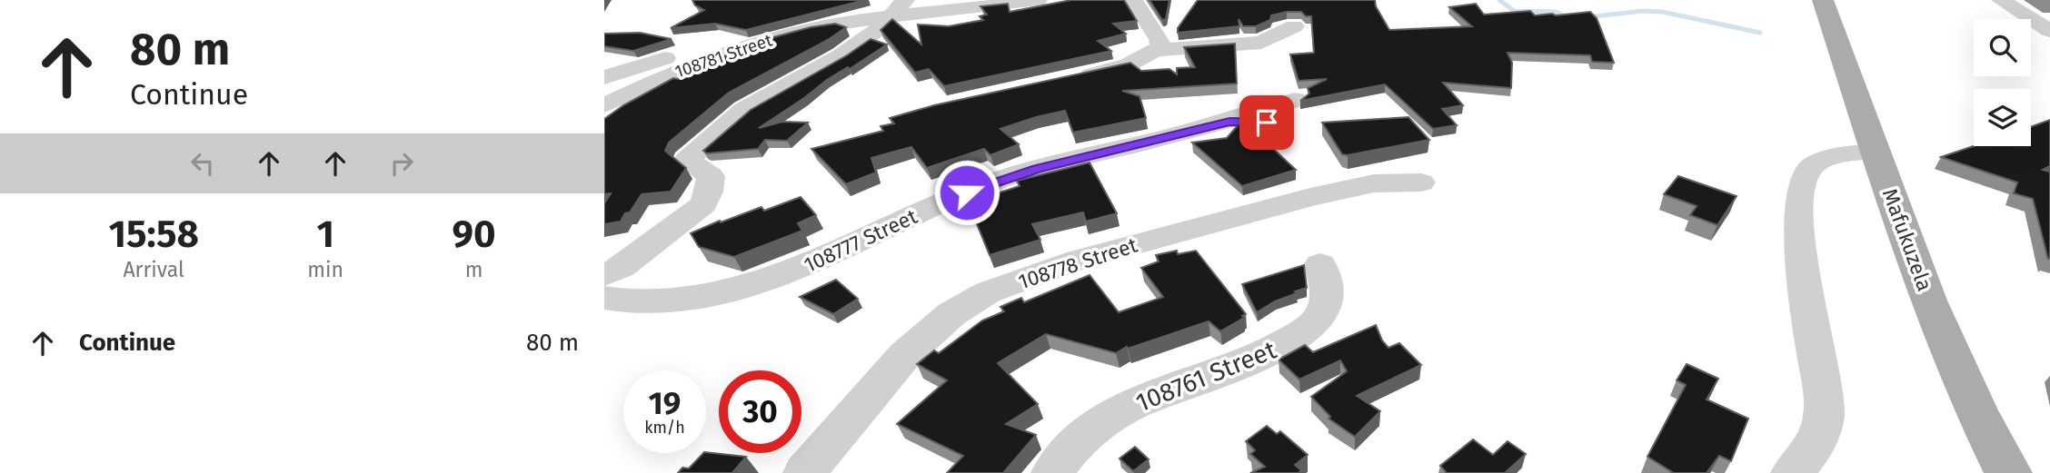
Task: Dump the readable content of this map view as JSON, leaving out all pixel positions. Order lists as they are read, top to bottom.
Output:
{
  "streets": {
    "main road": ["Mafukuzela"],
    "street": [
      "108781 Street",
      "108777 Street",
      "108778 Street",
      "108761 Street"
    ]
  },
  "page": {
    "turn": ["80 m", "Continue"],
    "eta": [
      "15:58",
      "Arrival",
      "1",
      "min",
      "90",
      "m"
    ],
    "list": [
      {
        "name": "Continue",
        "value": "80 m"
      }
    ],
    "speed": "19 km/h",
    "limit": "30"
  }
}
